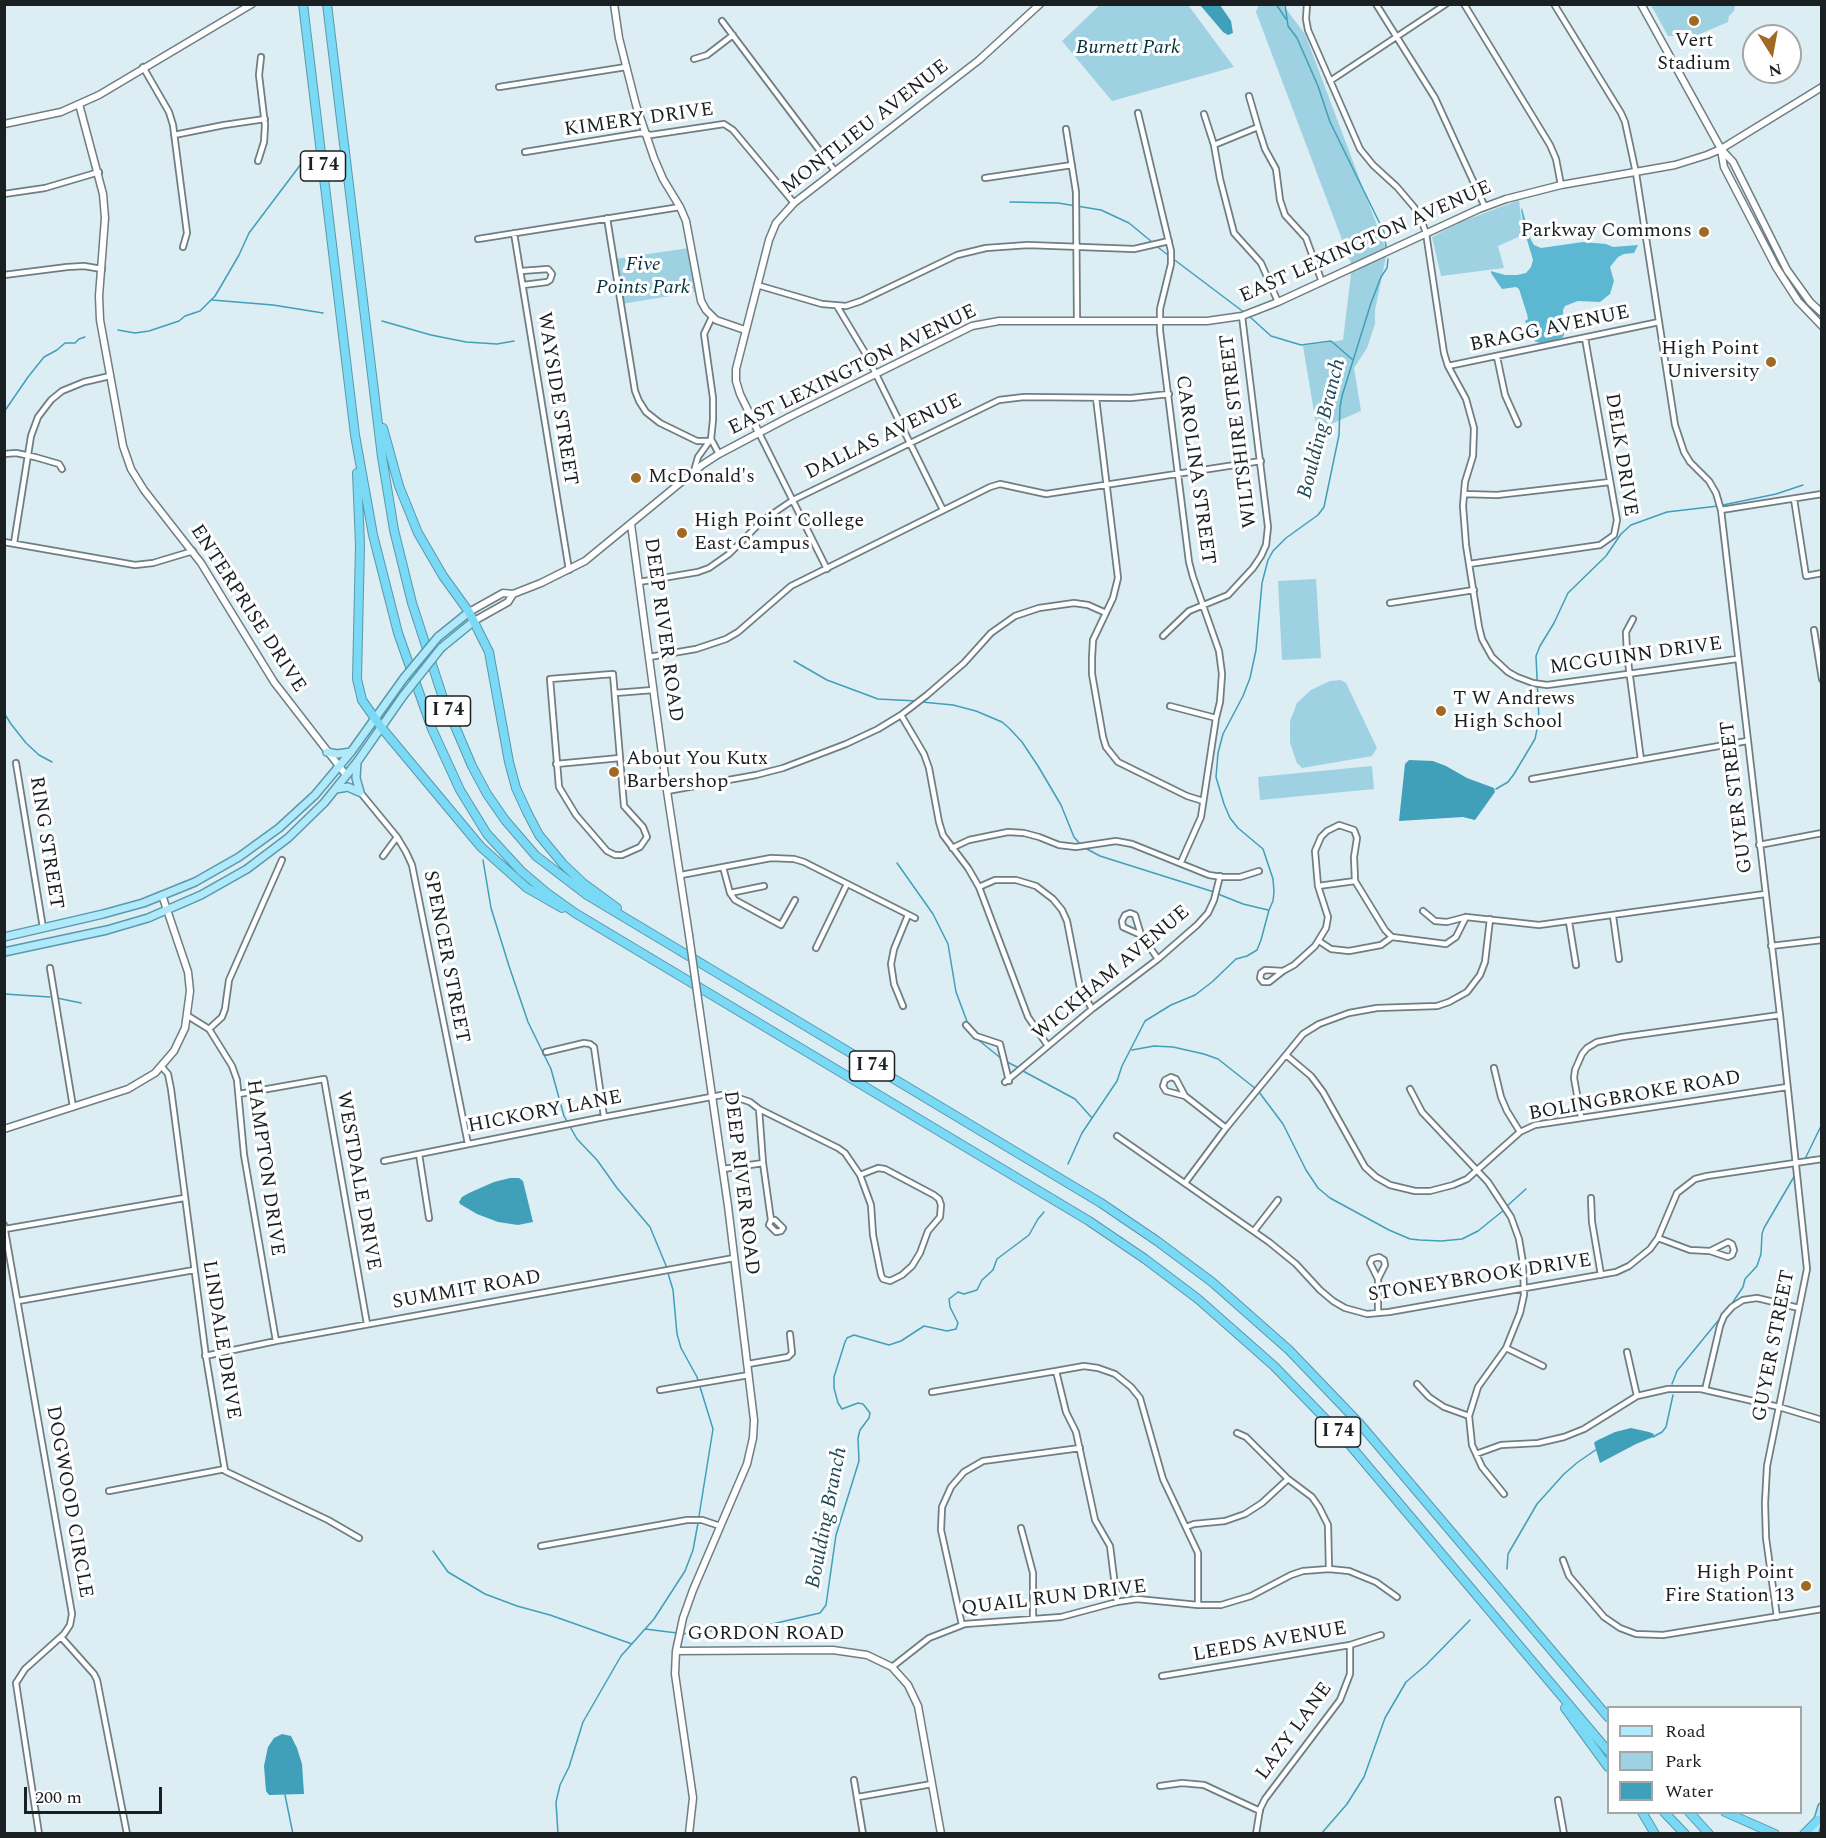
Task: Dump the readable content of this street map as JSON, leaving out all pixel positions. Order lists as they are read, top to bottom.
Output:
{
  "streets": {
    "highway": ["I 74"],
    "street": [
      "KIMERY DRIVE",
      "MONTLIEU AVENUE",
      "EAST LEXINGTON AVENUE",
      "BRAGG AVENUE",
      "WAYSIDE STREET",
      "WILTSHIRE STREET",
      "DALLAS AVENUE",
      "DELK DRIVE",
      "CAROLINA STREET",
      "ENTERPRISE DRIVE",
      "DEEP RIVER ROAD",
      "MCGUINN DRIVE",
      "GUYER STREET",
      "RING STREET",
      "SPENCER STREET",
      "WICKHAM AVENUE",
      "BOLINGBROKE ROAD",
      "HICKORY LANE",
      "HAMPTON DRIVE",
      "WESTDALE DRIVE",
      "STONEYBROOK DRIVE",
      "SUMMIT ROAD",
      "LINDALE DRIVE",
      "DOGWOOD CIRCLE",
      "QUAIL RUN DRIVE",
      "GORDON ROAD",
      "LEEDS AVENUE",
      "LAZY LANE"
    ]
  },
  "crossings": [
    ["KIMERY DRIVE", "MONTLIEU AVENUE"],
    ["MONTLIEU AVENUE", "EAST LEXINGTON AVENUE"],
    ["MONTLIEU AVENUE", "DALLAS AVENUE"],
    ["EAST LEXINGTON AVENUE", "WAYSIDE STREET"],
    ["EAST LEXINGTON AVENUE", "WILTSHIRE STREET"],
    ["EAST LEXINGTON AVENUE", "CAROLINA STREET"],
    ["EAST LEXINGTON AVENUE", "DEEP RIVER ROAD"],
    ["EAST LEXINGTON AVENUE", "MCGUINN DRIVE"],
    ["EAST LEXINGTON AVENUE", "GUYER STREET"],
    ["BRAGG AVENUE", "DELK DRIVE"],
    ["BRAGG AVENUE", "MCGUINN DRIVE"],
    ["BRAGG AVENUE", "GUYER STREET"],
    ["WILTSHIRE STREET", "CAROLINA STREET"],
    ["DALLAS AVENUE", "CAROLINA STREET"],
    ["DALLAS AVENUE", "DEEP RIVER ROAD"],
    ["DELK DRIVE", "MCGUINN DRIVE"],
    ["DEEP RIVER ROAD", "HICKORY LANE"],
    ["DEEP RIVER ROAD", "SUMMIT ROAD"],
    ["DEEP RIVER ROAD", "GORDON ROAD"],
    ["MCGUINN DRIVE", "GUYER STREET"],
    ["GUYER STREET", "BOLINGBROKE ROAD"],
    ["GUYER STREET", "STONEYBROOK DRIVE"],
    ["SPENCER STREET", "HICKORY LANE"],
    ["HAMPTON DRIVE", "WESTDALE DRIVE"],
    ["HAMPTON DRIVE", "SUMMIT ROAD"],
    ["WESTDALE DRIVE", "SUMMIT ROAD"],
    ["SUMMIT ROAD", "LINDALE DRIVE"],
    ["QUAIL RUN DRIVE", "GORDON ROAD"],
    ["LEEDS AVENUE", "LAZY LANE"]
  ],
  "water": ["Boulding Branch"],
  "parks": ["Burnett Park", "Five Points Park"],
  "places": [
    "Vert Stadium",
    "Parkway Commons",
    "High Point University",
    "McDonald's",
    "High Point College East Campus",
    "T W Andrews High School",
    "About You Kutx Barbershop",
    "High Point Fire Station 13"
  ],
  "legend": ["Road", "Park", "Water"],
  "scale_bar": "200 m",
  "north": "bottom"
}
